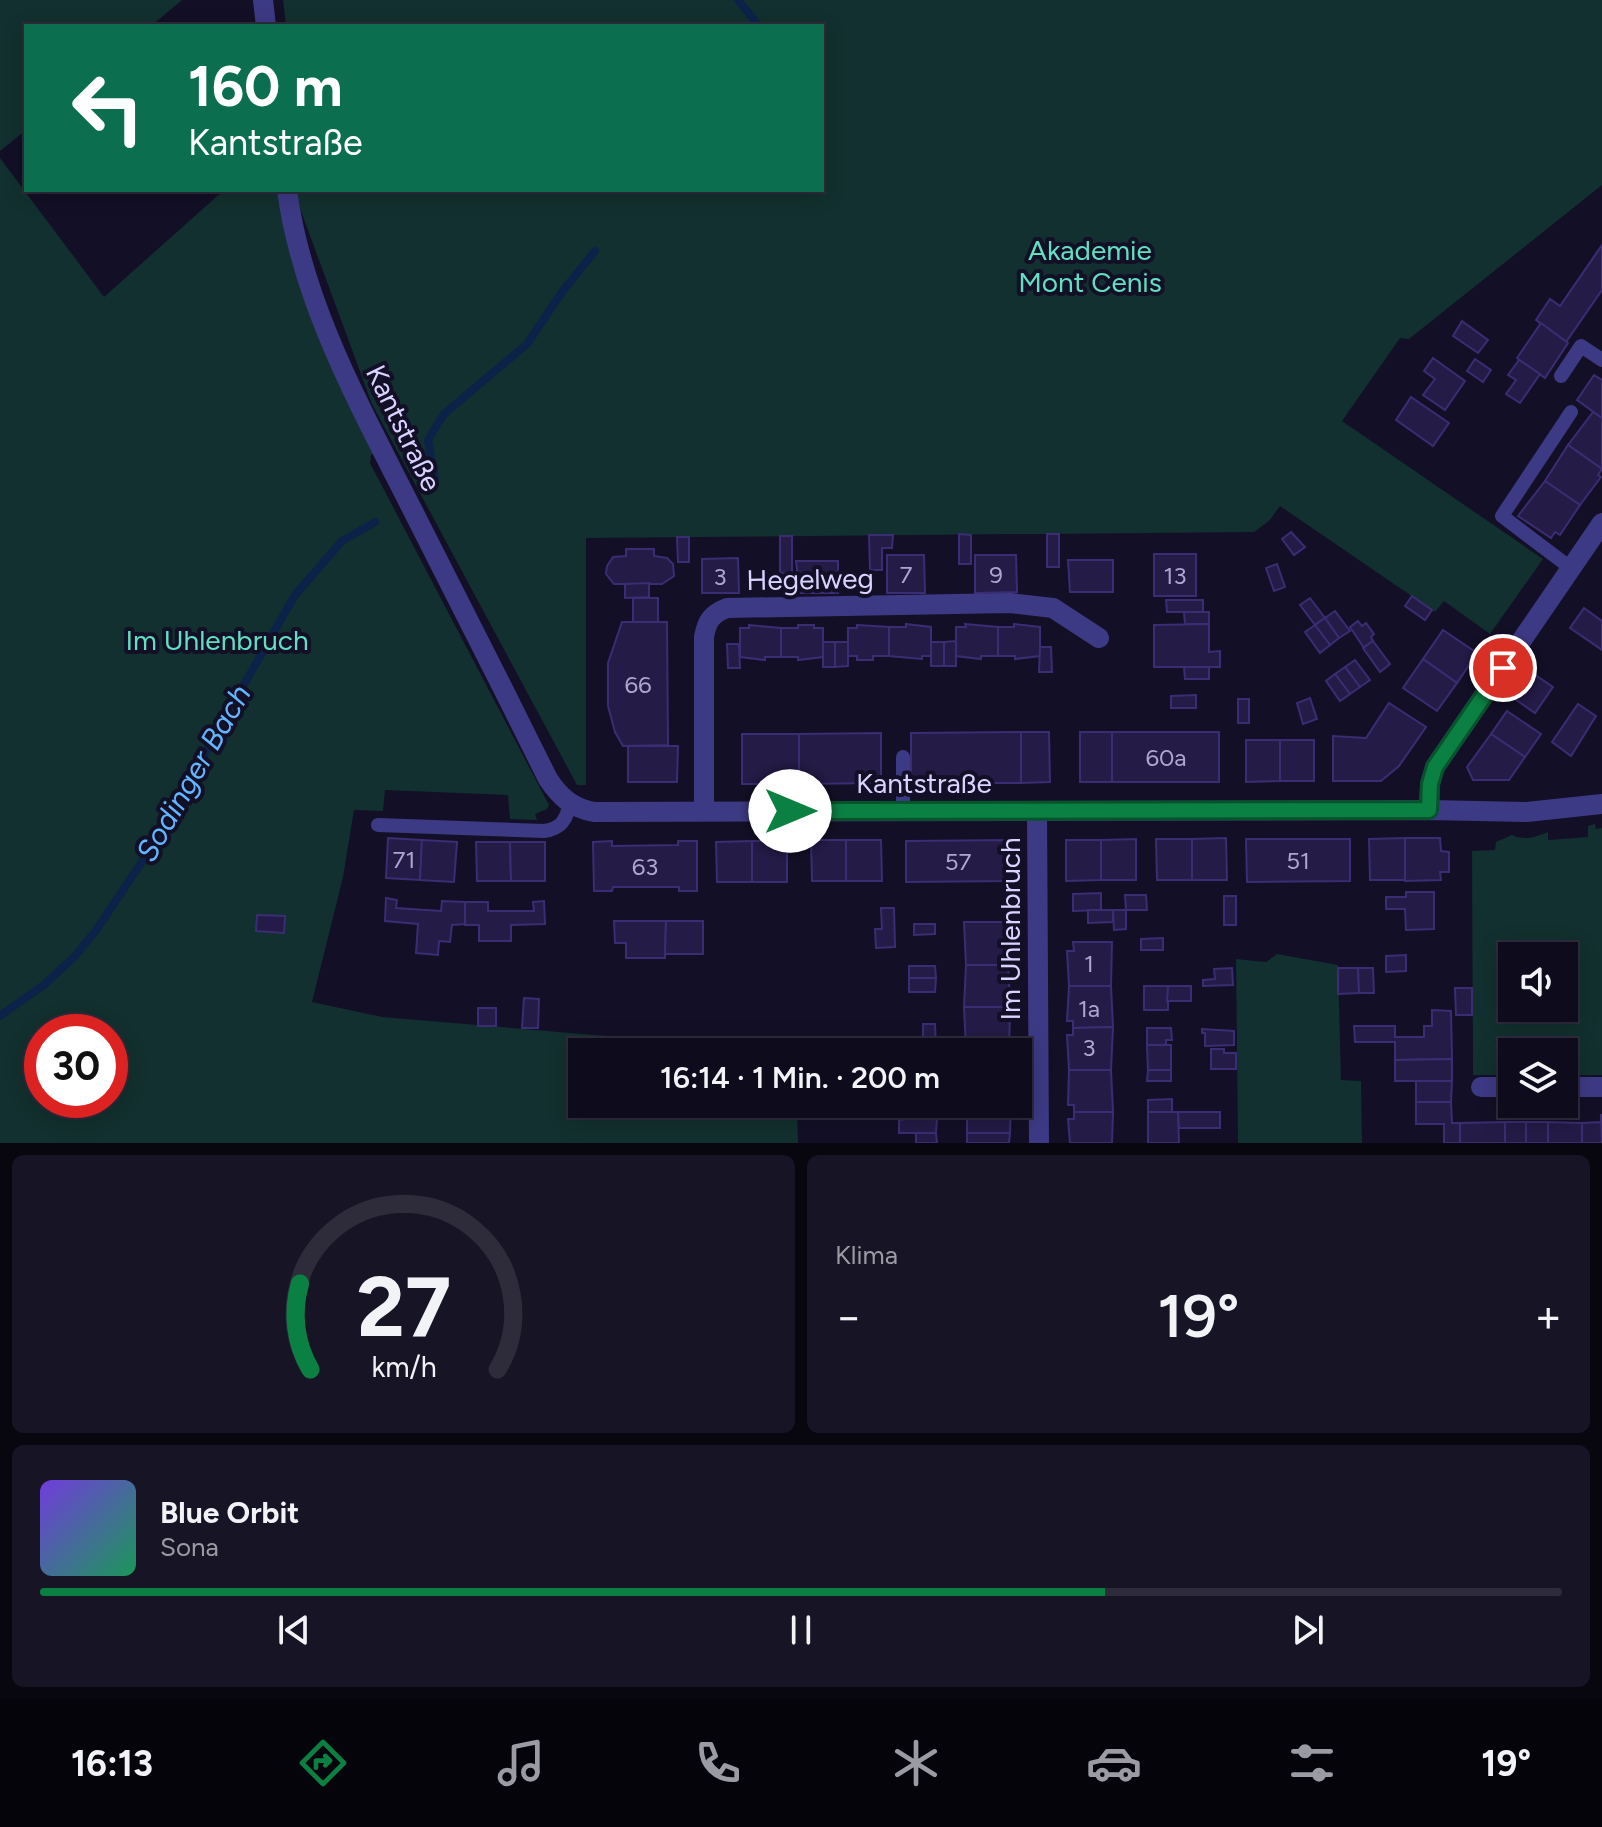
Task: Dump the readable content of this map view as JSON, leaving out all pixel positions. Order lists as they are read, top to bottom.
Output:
{
  "streets": {
    "street": ["Kantstraße", "Hegelweg", "Im Uhlenbruch"]
  },
  "crossings": [
    ["Kantstraße", "Hegelweg"],
    ["Kantstraße", "Im Uhlenbruch"]
  ],
  "water": ["Sodinger Bach"],
  "parks": ["Akademie Mont Cenis", "Im Uhlenbruch"],
  "house_numbers": [
    "7",
    "9",
    "13",
    "3",
    "66",
    "60a",
    "71",
    "51",
    "57",
    "63",
    "1",
    "1a",
    "3"
  ],
  "page": {
    "turn": ["160 m", "Kantstraße"],
    "limit": "30",
    "trip": "16:14 · 1 Min. · 200 m",
    "tile": "Klima",
    "heat": ["−", "19°", "+"],
    "song": ["Blue Orbit", "Sona"],
    "tabs": ["16:13", "19°"],
    "gauge": ["27", "km/h"]
  }
}
